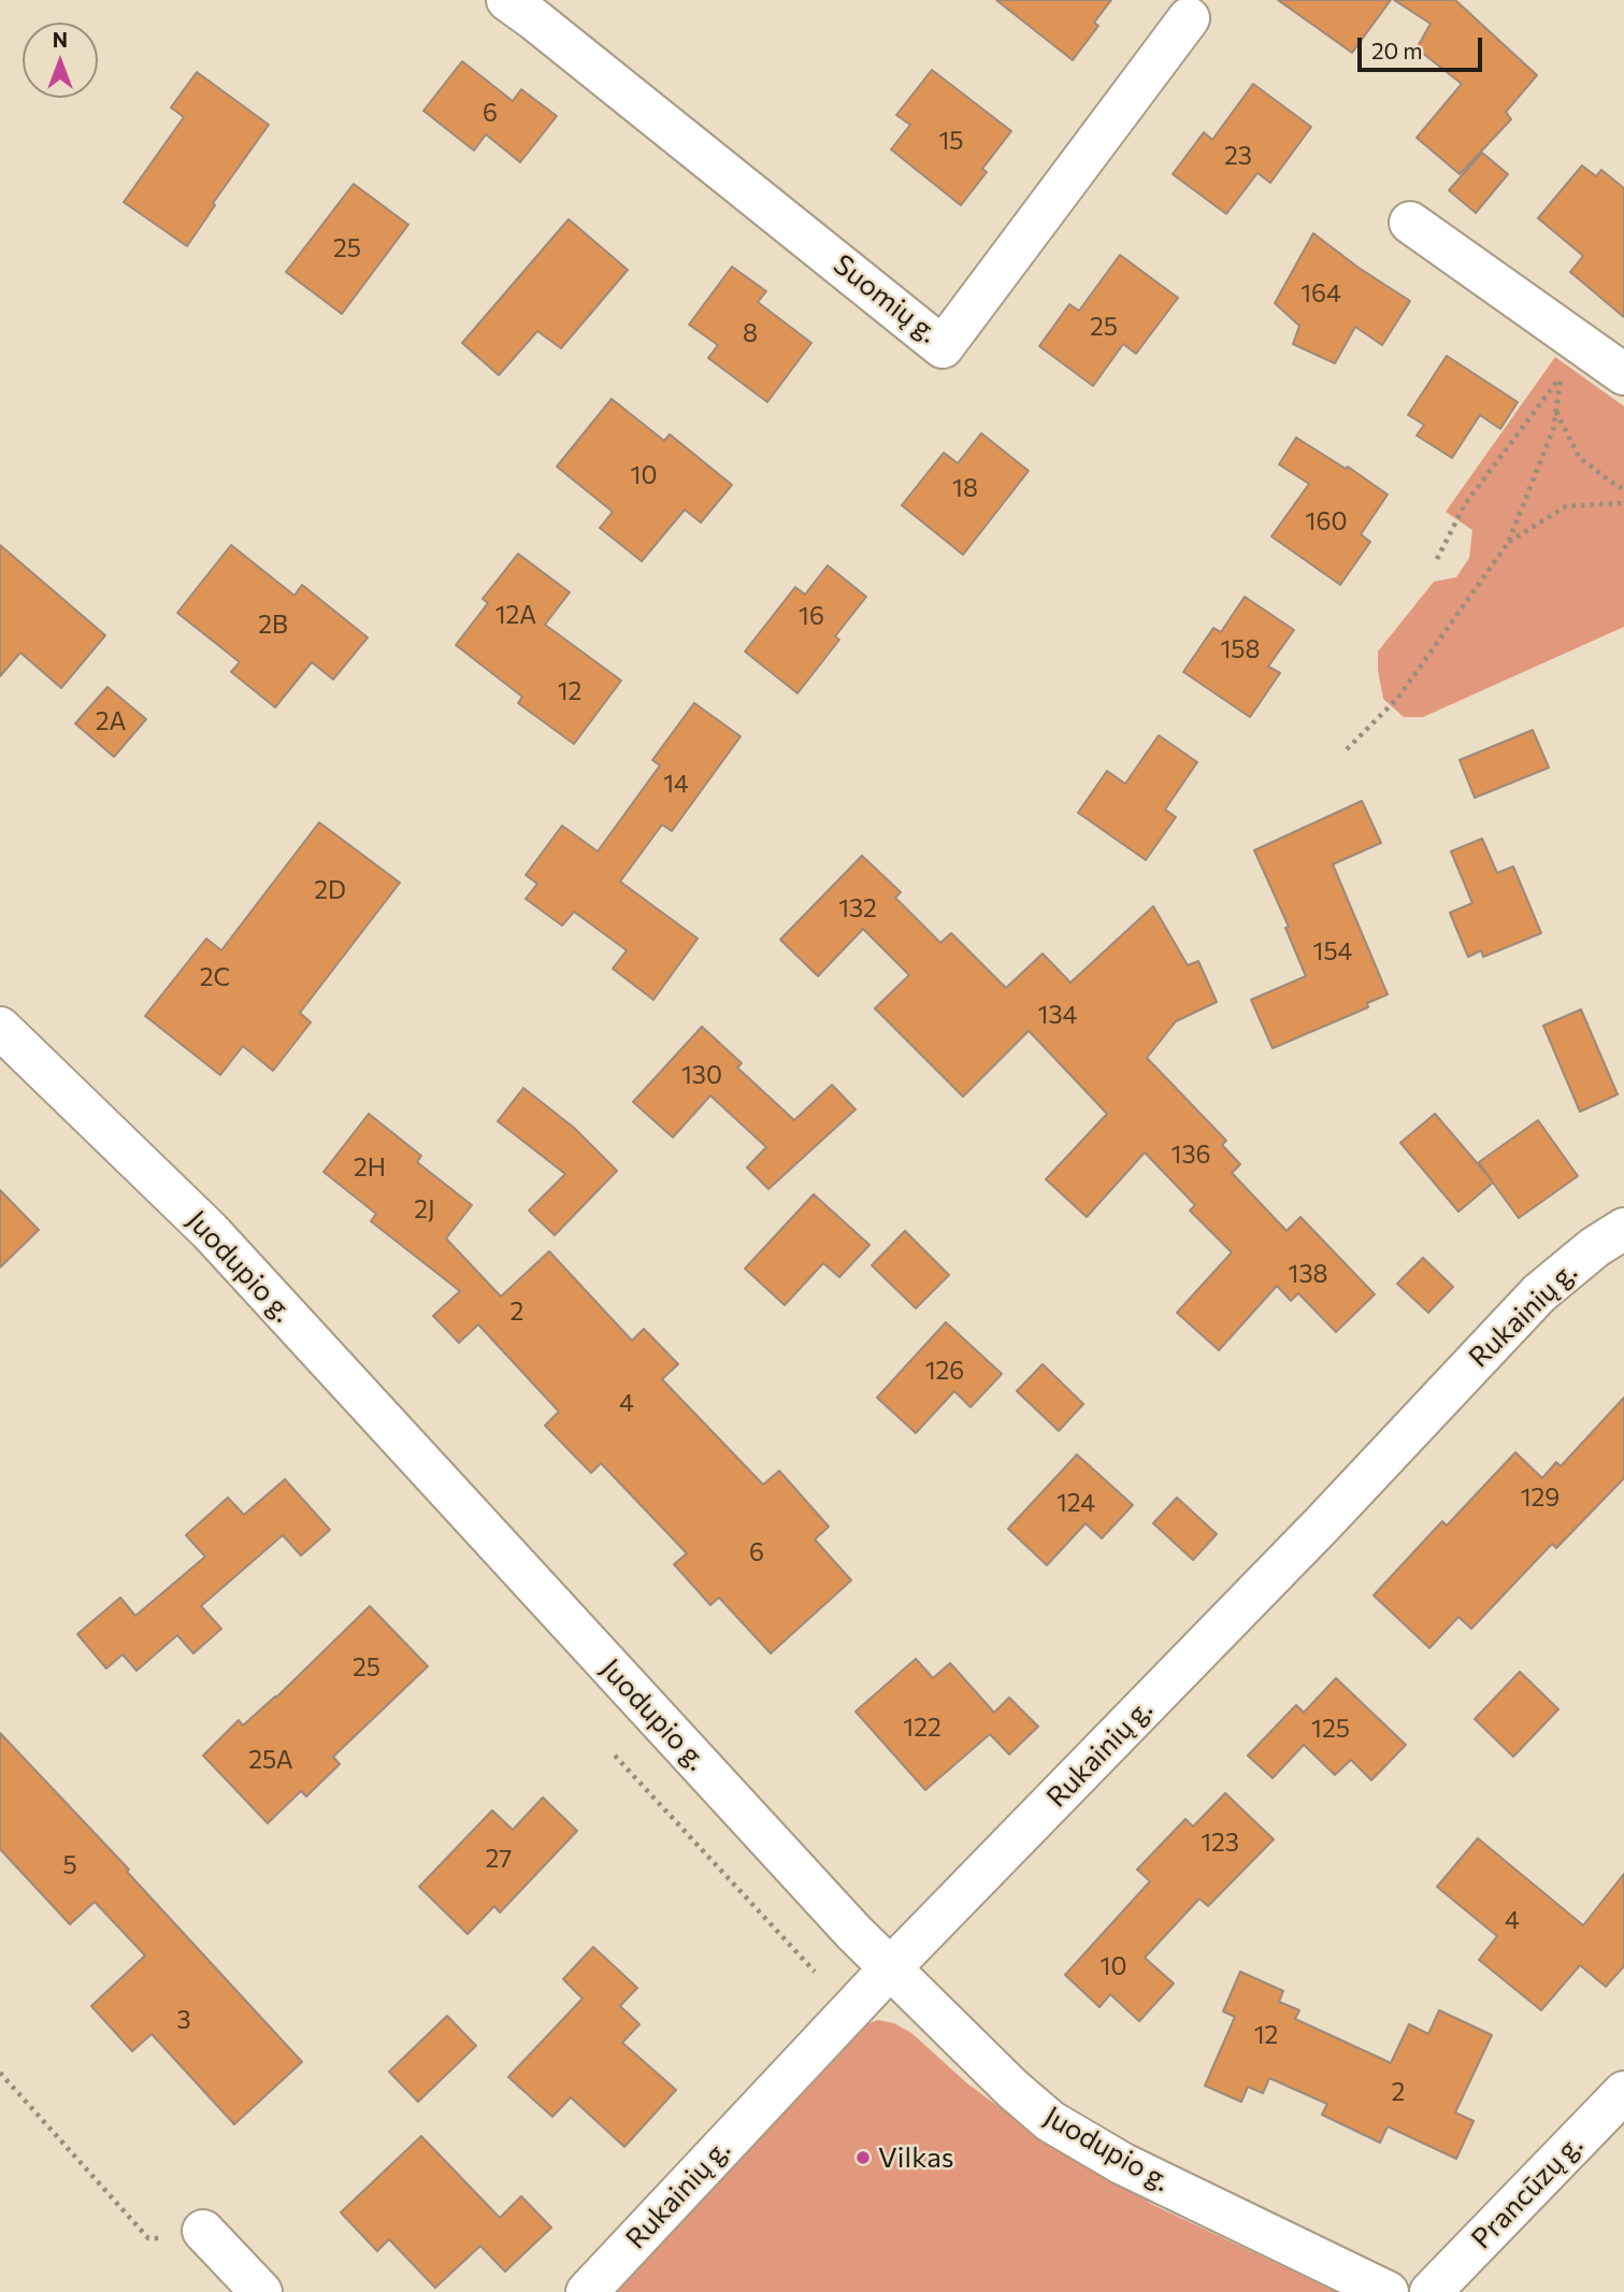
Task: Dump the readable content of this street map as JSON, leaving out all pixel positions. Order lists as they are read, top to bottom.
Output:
{
  "streets": {
    "street": [
      "Suomių g.",
      "Juodupio g.",
      "Rukainių g.",
      "Prancūzų g."
    ]
  },
  "crossings": [
    ["Juodupio g.", "Rukainių g."]
  ],
  "places": ["Vilkas"],
  "house_numbers": [
    "6",
    "15",
    "23",
    "25",
    "164",
    "25",
    "8",
    "10",
    "18",
    "160",
    "12A",
    "16",
    "2B",
    "158",
    "12",
    "2A",
    "14",
    "2D",
    "132",
    "154",
    "2C",
    "134",
    "130",
    "136",
    "2H",
    "2J",
    "138",
    "2",
    "126",
    "4",
    "129",
    "124",
    "6",
    "25",
    "122",
    "125",
    "25A",
    "123",
    "27",
    "5",
    "4",
    "10",
    "3",
    "12",
    "2"
  ],
  "scale_bar": "20 m",
  "north": "top"
}
